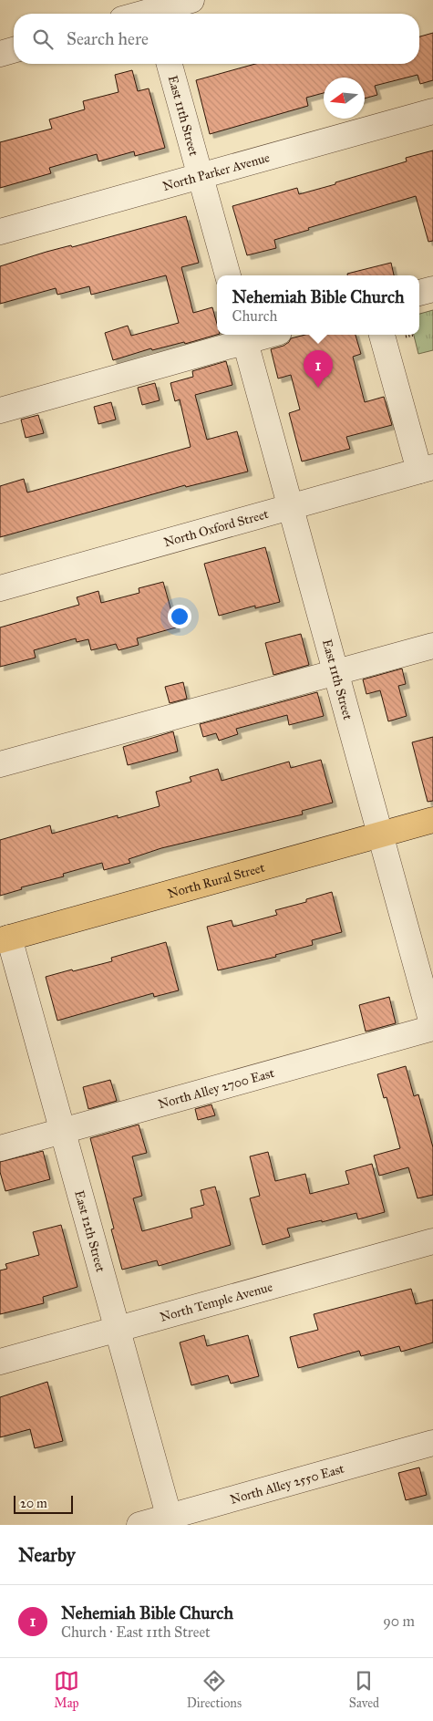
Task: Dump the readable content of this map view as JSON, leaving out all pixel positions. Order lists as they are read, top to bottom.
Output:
{
  "streets": {
    "main road": ["North Rural Street"],
    "street": [
      "East 11th Street",
      "North Parker Avenue",
      "North Oxford Street",
      "North Alley 2700 East",
      "East 12th Street",
      "North Temple Avenue",
      "North Alley 2550 East"
    ]
  },
  "crossings": [
    ["East 11th Street", "North Parker Avenue"],
    ["East 11th Street", "North Oxford Street"],
    ["East 11th Street", "North Rural Street"],
    ["East 11th Street", "North Alley 2700 East"],
    ["North Rural Street", "East 12th Street"],
    ["North Alley 2700 East", "East 12th Street"],
    ["East 12th Street", "North Temple Avenue"],
    ["East 12th Street", "North Alley 2550 East"]
  ],
  "scale_bar": "20 m",
  "north": "left",
  "page": {
    "search": "Search here",
    "popup": ["Nehemiah Bible Church", "Church"],
    "pins": "1",
    "scale": "20 m",
    "heading": "Nearby",
    "list": [
      {
        "mark": "1",
        "name": "Nehemiah Bible Church",
        "note": "Church · East 11th Street",
        "value": "90 m"
      }
    ],
    "nav": ["Map", "Directions", "Saved"]
  }
}
